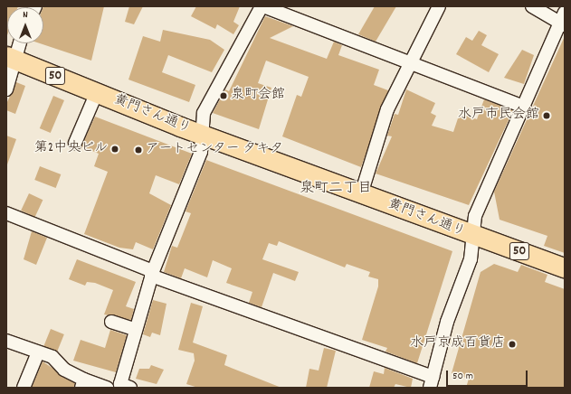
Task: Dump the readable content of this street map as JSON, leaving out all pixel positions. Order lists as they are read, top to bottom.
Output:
{
  "streets": {
    "highway": ["50", "黄門さん通り"]
  },
  "districts": ["泉町二丁目"],
  "places": [
    "泉町会館",
    "水戸市民会館",
    "第2中央ビル",
    "アートセンター タキタ",
    "水戸京成百貨店"
  ],
  "scale_bar": "50 m",
  "north": "top"
}
